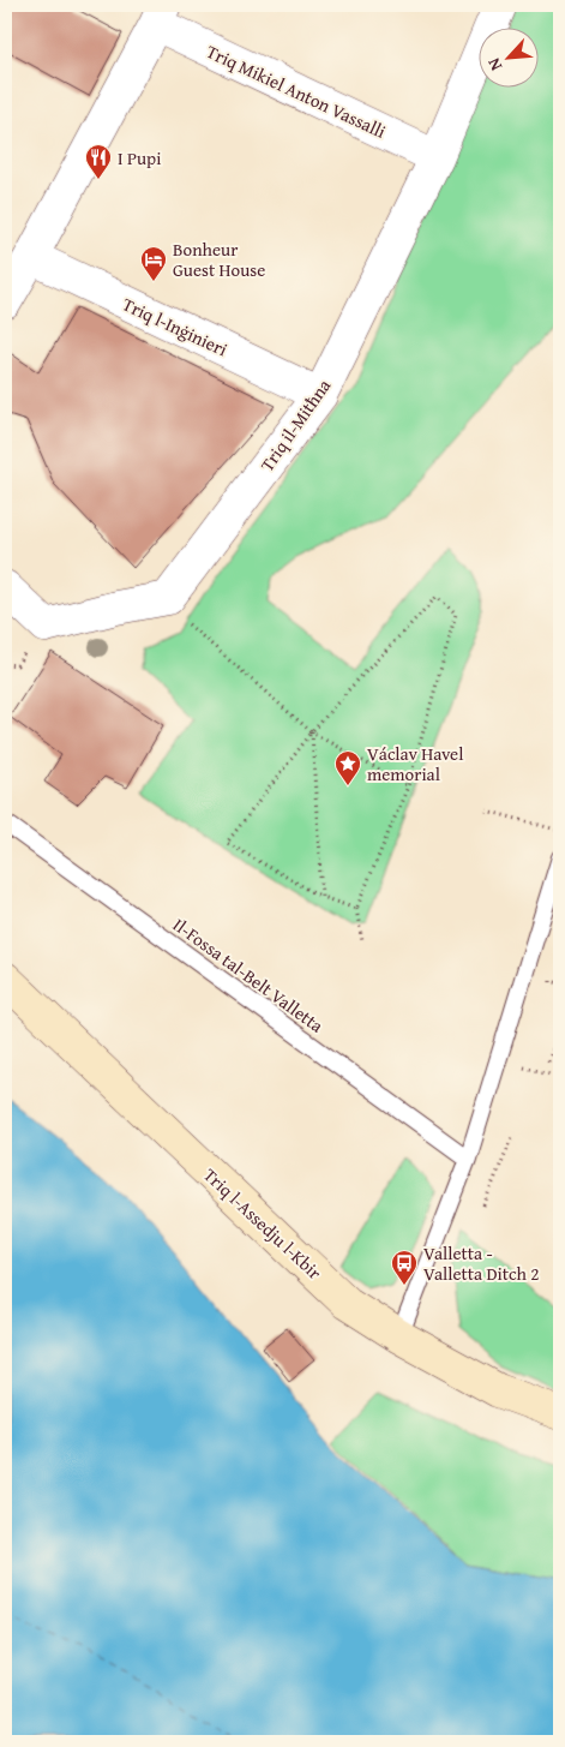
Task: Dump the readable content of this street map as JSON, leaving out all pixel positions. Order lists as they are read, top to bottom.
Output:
{
  "streets": {
    "street": [
      "Triq Mikiel Anton Vassalli",
      "Triq l-Inġinieri",
      "Triq il-Mitħna",
      "Triq l-Assedju l-Kbir"
    ],
    "lane": ["Il-Fossa tal-Belt Valletta"]
  },
  "crossings": [
    ["Triq Mikiel Anton Vassalli", "Triq il-Mitħna"],
    ["Triq l-Inġinieri", "Triq il-Mitħna"]
  ],
  "places": {
    "restaurant": ["I Pupi"],
    "hotel": ["Bonheur Guest House"],
    "place": ["Václav Havel memorial"],
    "bus stop": ["Valletta - Valletta Ditch 2"]
  },
  "north": "bottom left"
}
